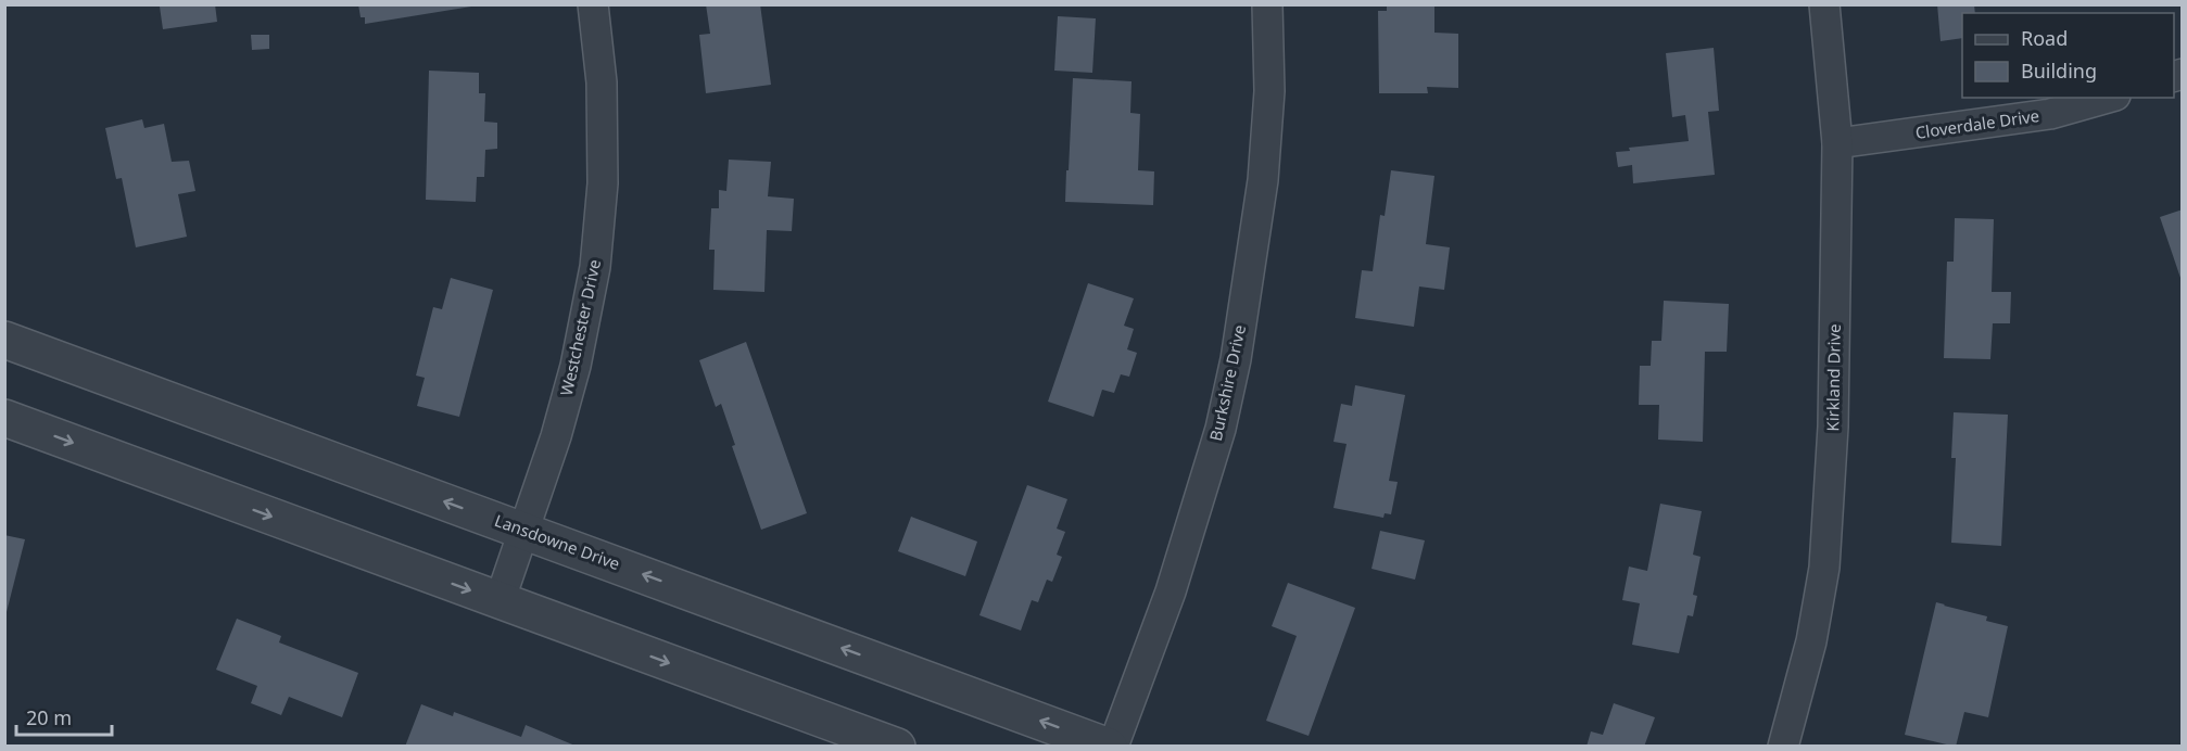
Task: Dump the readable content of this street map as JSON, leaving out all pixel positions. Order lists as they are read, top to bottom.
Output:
{
  "streets": {
    "street": [
      "Cloverdale Drive",
      "Westchester Drive",
      "Kirkland Drive",
      "Burkshire Drive",
      "Lansdowne Drive"
    ]
  },
  "crossings": [
    ["Cloverdale Drive", "Kirkland Drive"],
    ["Westchester Drive", "Lansdowne Drive"],
    ["Burkshire Drive", "Lansdowne Drive"]
  ],
  "legend": ["Road", "Building"],
  "scale_bar": "20 m"
}
